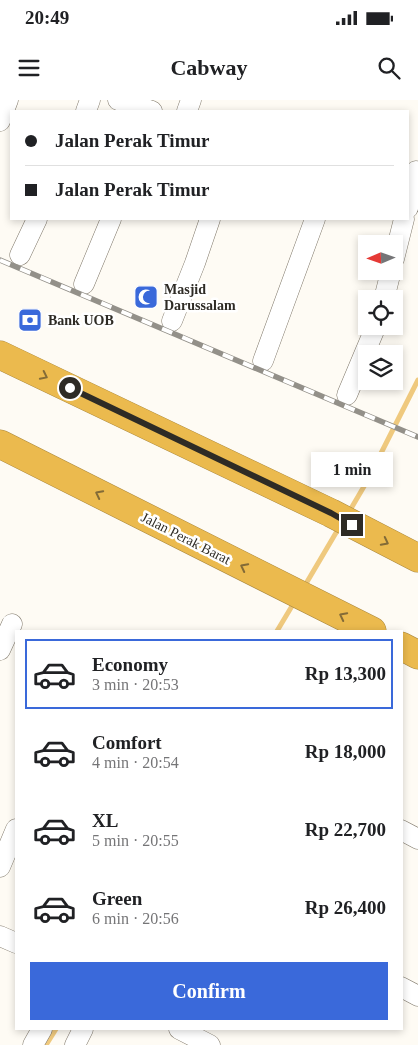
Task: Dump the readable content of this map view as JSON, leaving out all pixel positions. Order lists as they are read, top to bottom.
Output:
{
  "streets": {
    "highway": ["Jalan Perak Barat"]
  },
  "places": {
    "mosque": ["Masjid Darussalam"],
    "bank": ["Bank UOB"]
  },
  "north": "left",
  "page": {
    "status": "20:49",
    "header": "Cabway",
    "banner": ["Jalan Perak Timur", "Jalan Perak Timur"],
    "bubble": "1 min",
    "list": [
      {
        "name": "Economy",
        "note": "3 min · 20:53",
        "value": "Rp 13,300"
      },
      {
        "name": "Comfort",
        "note": "4 min · 20:54",
        "value": "Rp 18,000"
      },
      {
        "name": "XL",
        "note": "5 min · 20:55",
        "value": "Rp 22,700"
      },
      {
        "name": "Green",
        "note": "6 min · 20:56",
        "value": "Rp 26,400"
      }
    ],
    "buttons": "Confirm"
  }
}
